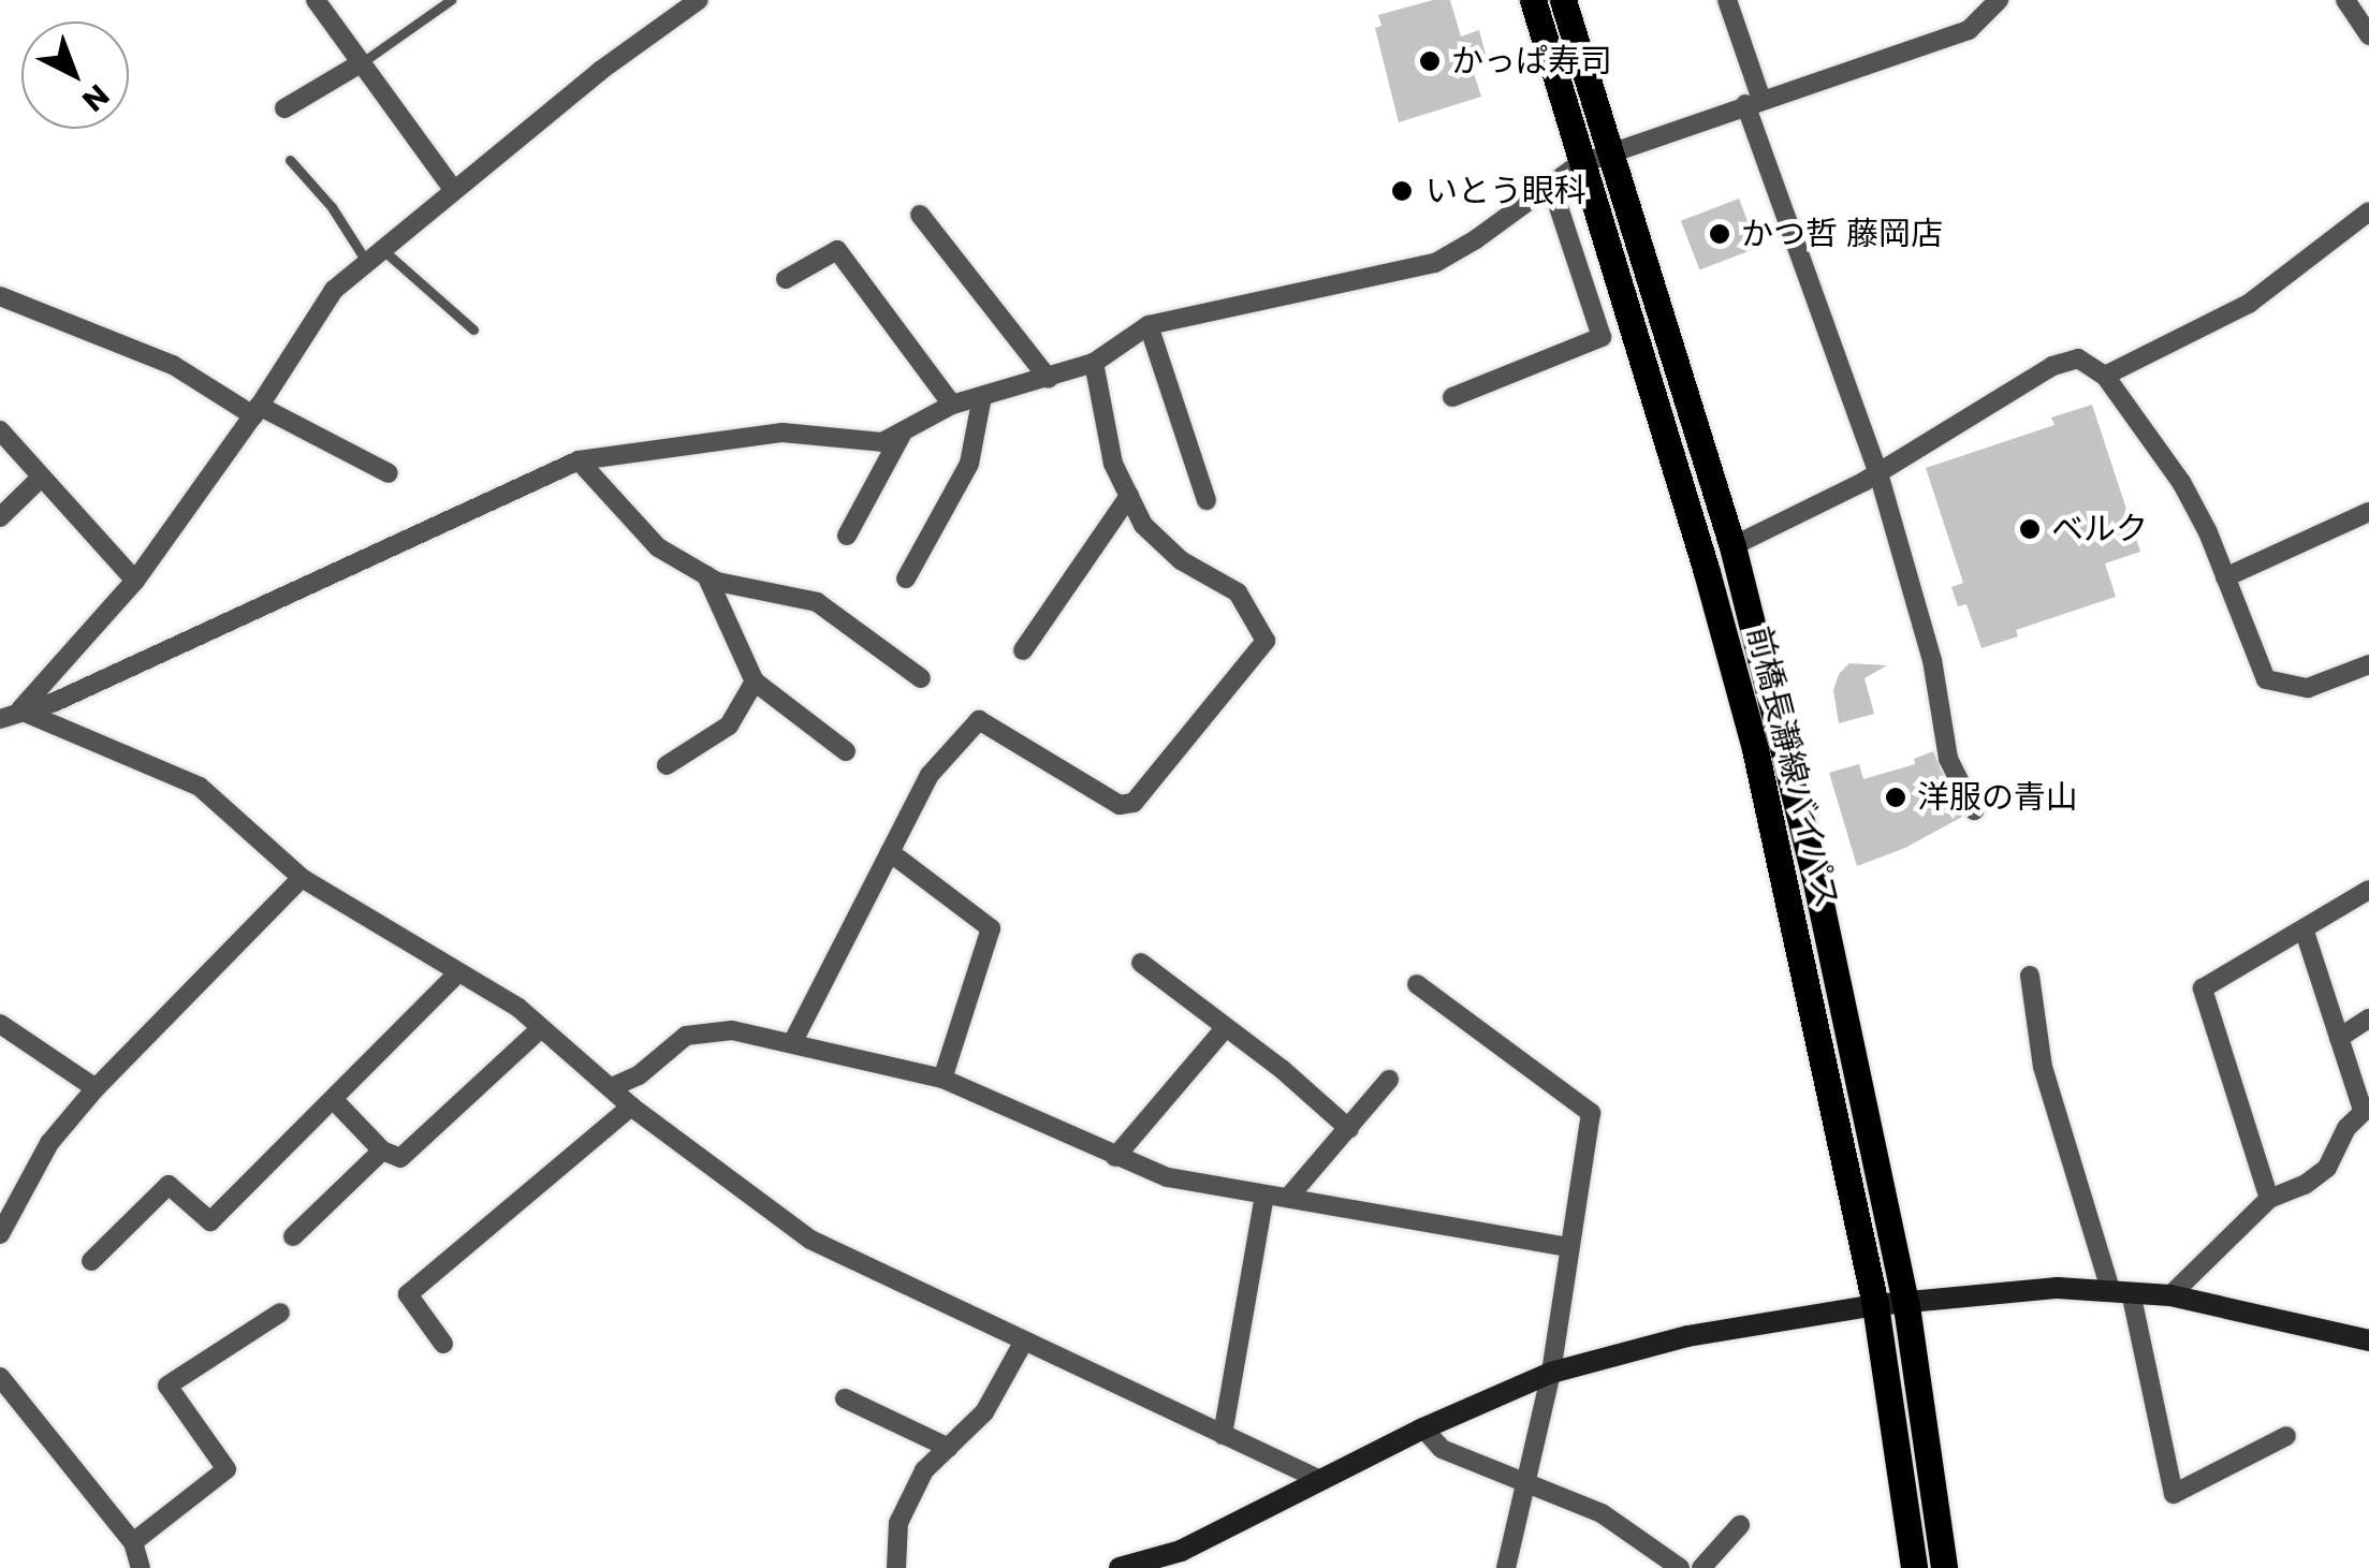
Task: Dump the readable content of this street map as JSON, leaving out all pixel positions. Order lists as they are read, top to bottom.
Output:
{
  "streets": {
    "main road": ["前橋長瀞線バイパス"]
  },
  "places": [
    "かっぱ寿司",
    "いとう眼科",
    "かつ哲 藤岡店",
    "ベルク",
    "洋服の青山"
  ],
  "north": "bottom right"
}
